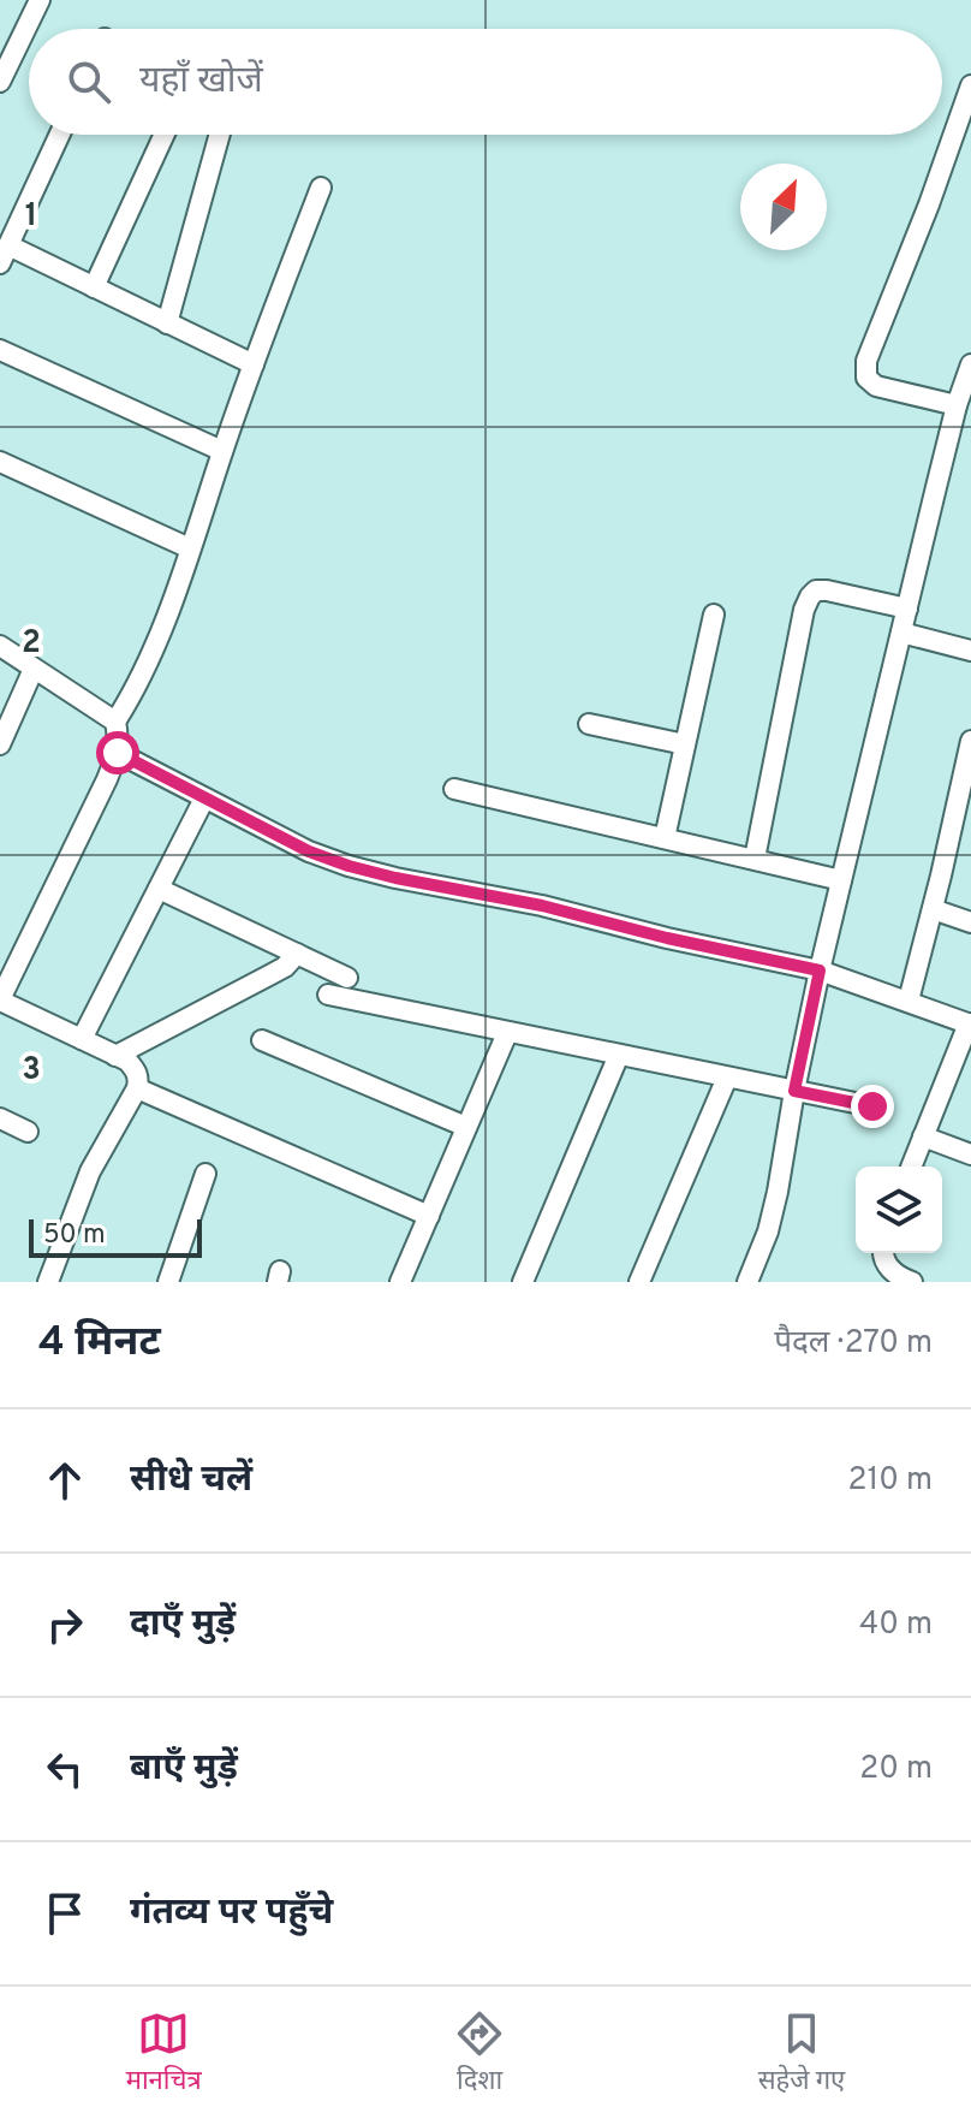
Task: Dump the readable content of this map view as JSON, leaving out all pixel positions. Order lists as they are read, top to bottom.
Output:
{
  "scale_bar": "50 m",
  "north": "top right",
  "page": {
    "search": "यहाँ खोजें",
    "scale": "50 m",
    "heading": ["4 मिनट", "पैदल · 270 m"],
    "list": [
      ["सीधे चलें", "210 m"],
      ["दाएँ मुड़ें", "40 m"],
      ["बाएँ मुड़ें", "20 m"],
      "गंतव्य पर पहुँचे"
    ],
    "nav": ["मानचित्र", "दिशा", "सहेजे गए"]
  },
  "grid": {
    "rows": ["1", "2", "3"]
  }
}
